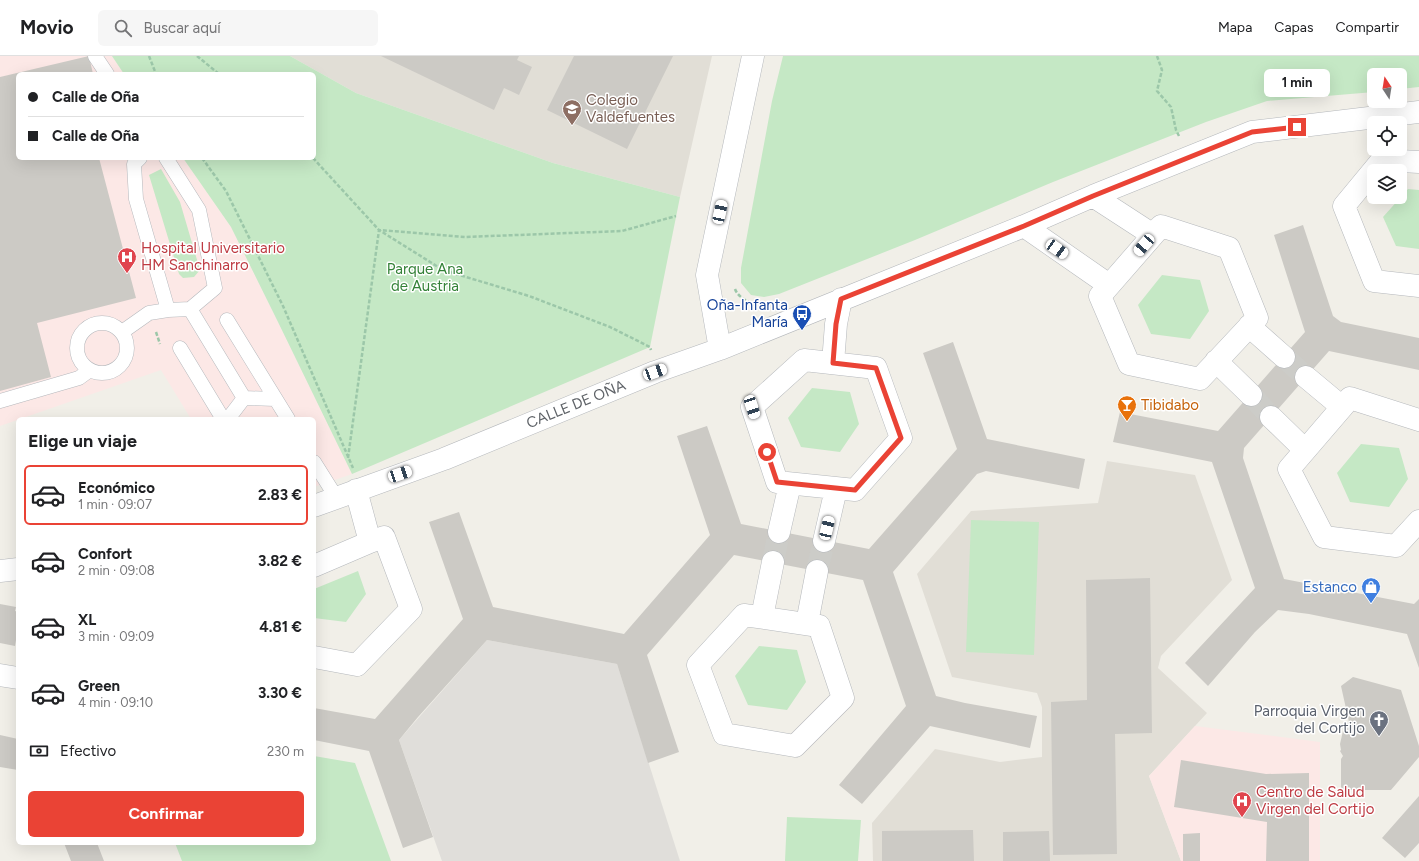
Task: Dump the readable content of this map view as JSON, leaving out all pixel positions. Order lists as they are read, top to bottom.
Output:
{
  "streets": {
    "street": ["CALLE DE OÑA"]
  },
  "parks": ["Parque Ana de Austria"],
  "places": {
    "school or university": ["Colegio Valdefuentes"],
    "hospital": ["Hospital Universitario HM Sanchinarro", "Centro de Salud Virgen del Cortijo"],
    "bus stop": ["Oña-Infanta María"],
    "bar": ["Tibidabo"],
    "shop": ["Estanco"],
    "church": ["Parroquia Virgen del Cortijo"]
  },
  "north": "top",
  "page": {
    "header": "Movio",
    "search": "Buscar aquí",
    "nav": ["Mapa", "Capas", "Compartir"],
    "bubble": "1 min",
    "banner": ["Calle de Oña", "Calle de Oña"],
    "heading": "Elige un viaje",
    "list": [
      {
        "name": "Económico",
        "note": "1 min · 09:07",
        "value": "2.83 €"
      },
      {
        "name": "Confort",
        "note": "2 min · 09:08",
        "value": "3.82 €"
      },
      {
        "name": "XL",
        "note": "3 min · 09:09",
        "value": "4.81 €"
      },
      {
        "name": "Green",
        "note": "4 min · 09:10",
        "value": "3.30 €"
      }
    ],
    "pay": ["Efectivo", "230 m"],
    "buttons": "Confirmar"
  }
}
